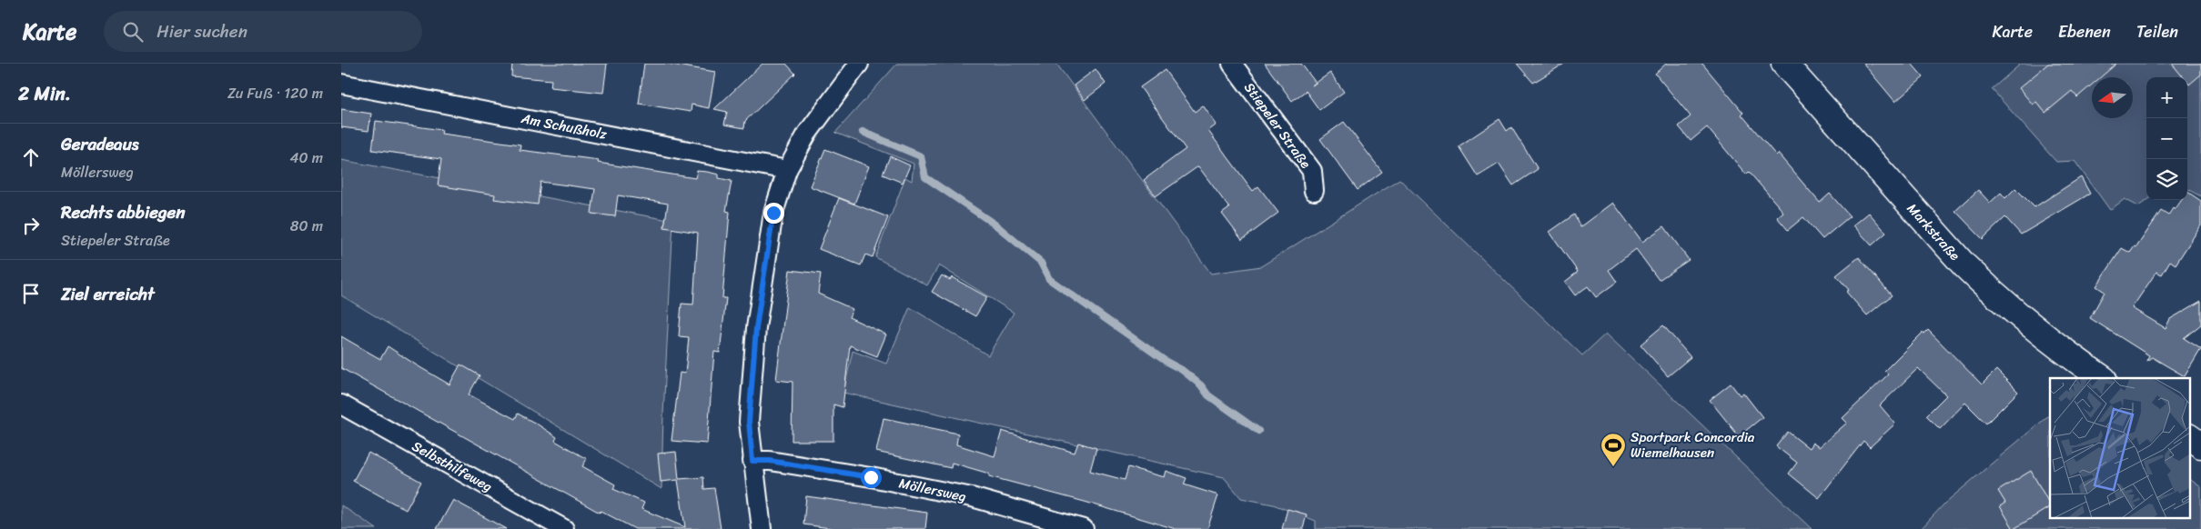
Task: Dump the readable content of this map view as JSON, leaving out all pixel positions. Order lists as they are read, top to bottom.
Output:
{
  "streets": {
    "main road": ["Markstraße"],
    "street": [
      "Stiepeler Straße",
      "Am Schußholz",
      "Selbsthilfeweg",
      "Möllersweg"
    ]
  },
  "places": {
    "sports": ["Sportpark Concordia Wiemelhausen"]
  },
  "north": "left",
  "page": {
    "header": "Karte",
    "search": "Hier suchen",
    "nav": ["Karte", "Ebenen", "Teilen"],
    "heading": ["2 Min.", "Zu Fuß · 120 m"],
    "map_buttons": ["+", "−"],
    "list": [
      ["Geradeaus", "Möllersweg", "40 m"],
      ["Rechts abbiegen", "Stiepeler Straße", "80 m"],
      "Ziel erreicht"
    ]
  }
}
